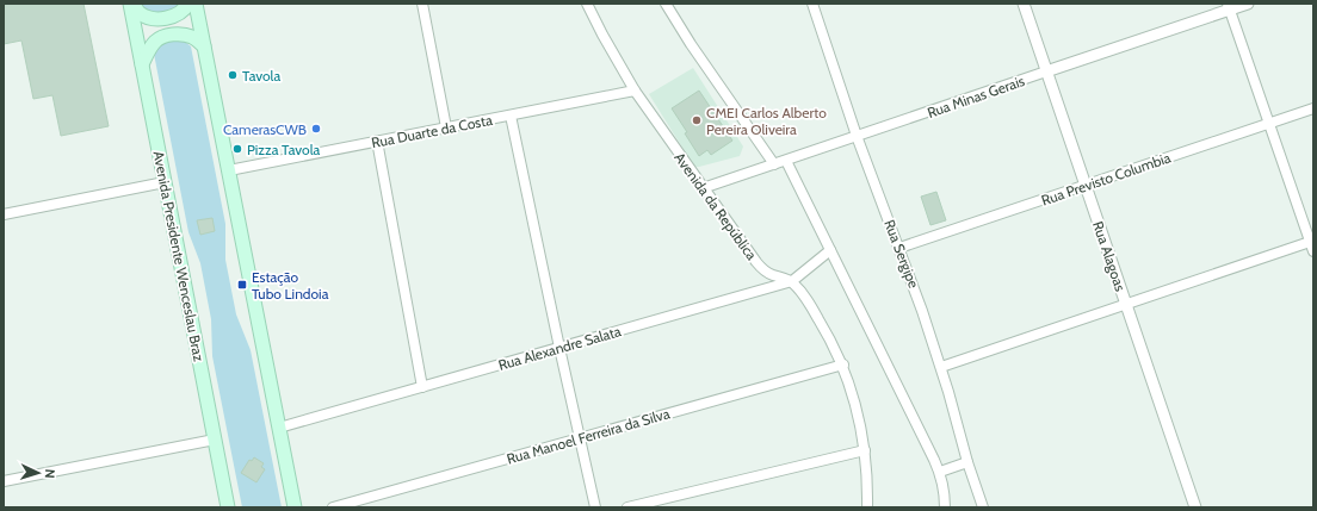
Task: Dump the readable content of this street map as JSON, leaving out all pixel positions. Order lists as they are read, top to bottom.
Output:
{
  "streets": {
    "main road": ["Avenida Presidente Wenceslau Braz"],
    "street": [
      "Rua Minas Gerais",
      "Rua Duarte da Costa",
      "Rua Previsto Columbia",
      "Avenida da República",
      "Rua Sergipe",
      "Rua Alagoas",
      "Rua Alexandre Salata",
      "Rua Manoel Ferreira da Silva"
    ]
  },
  "crossings": [
    ["Rua Minas Gerais", "Avenida da República"],
    ["Rua Minas Gerais", "Rua Sergipe"],
    ["Rua Minas Gerais", "Rua Alagoas"],
    ["Rua Duarte da Costa", "Avenida da República"],
    ["Rua Previsto Columbia", "Rua Sergipe"],
    ["Rua Previsto Columbia", "Rua Alagoas"],
    ["Avenida da República", "Rua Alexandre Salata"]
  ],
  "places": {
    "other": [
      "Tavola",
      "CMEI Carlos Alberto Pereira Oliveira",
      "CamerasCWB",
      "Pizza Tavola"
    ],
    "transit": ["Estação Tubo Lindoia"]
  },
  "north": "right"
}
